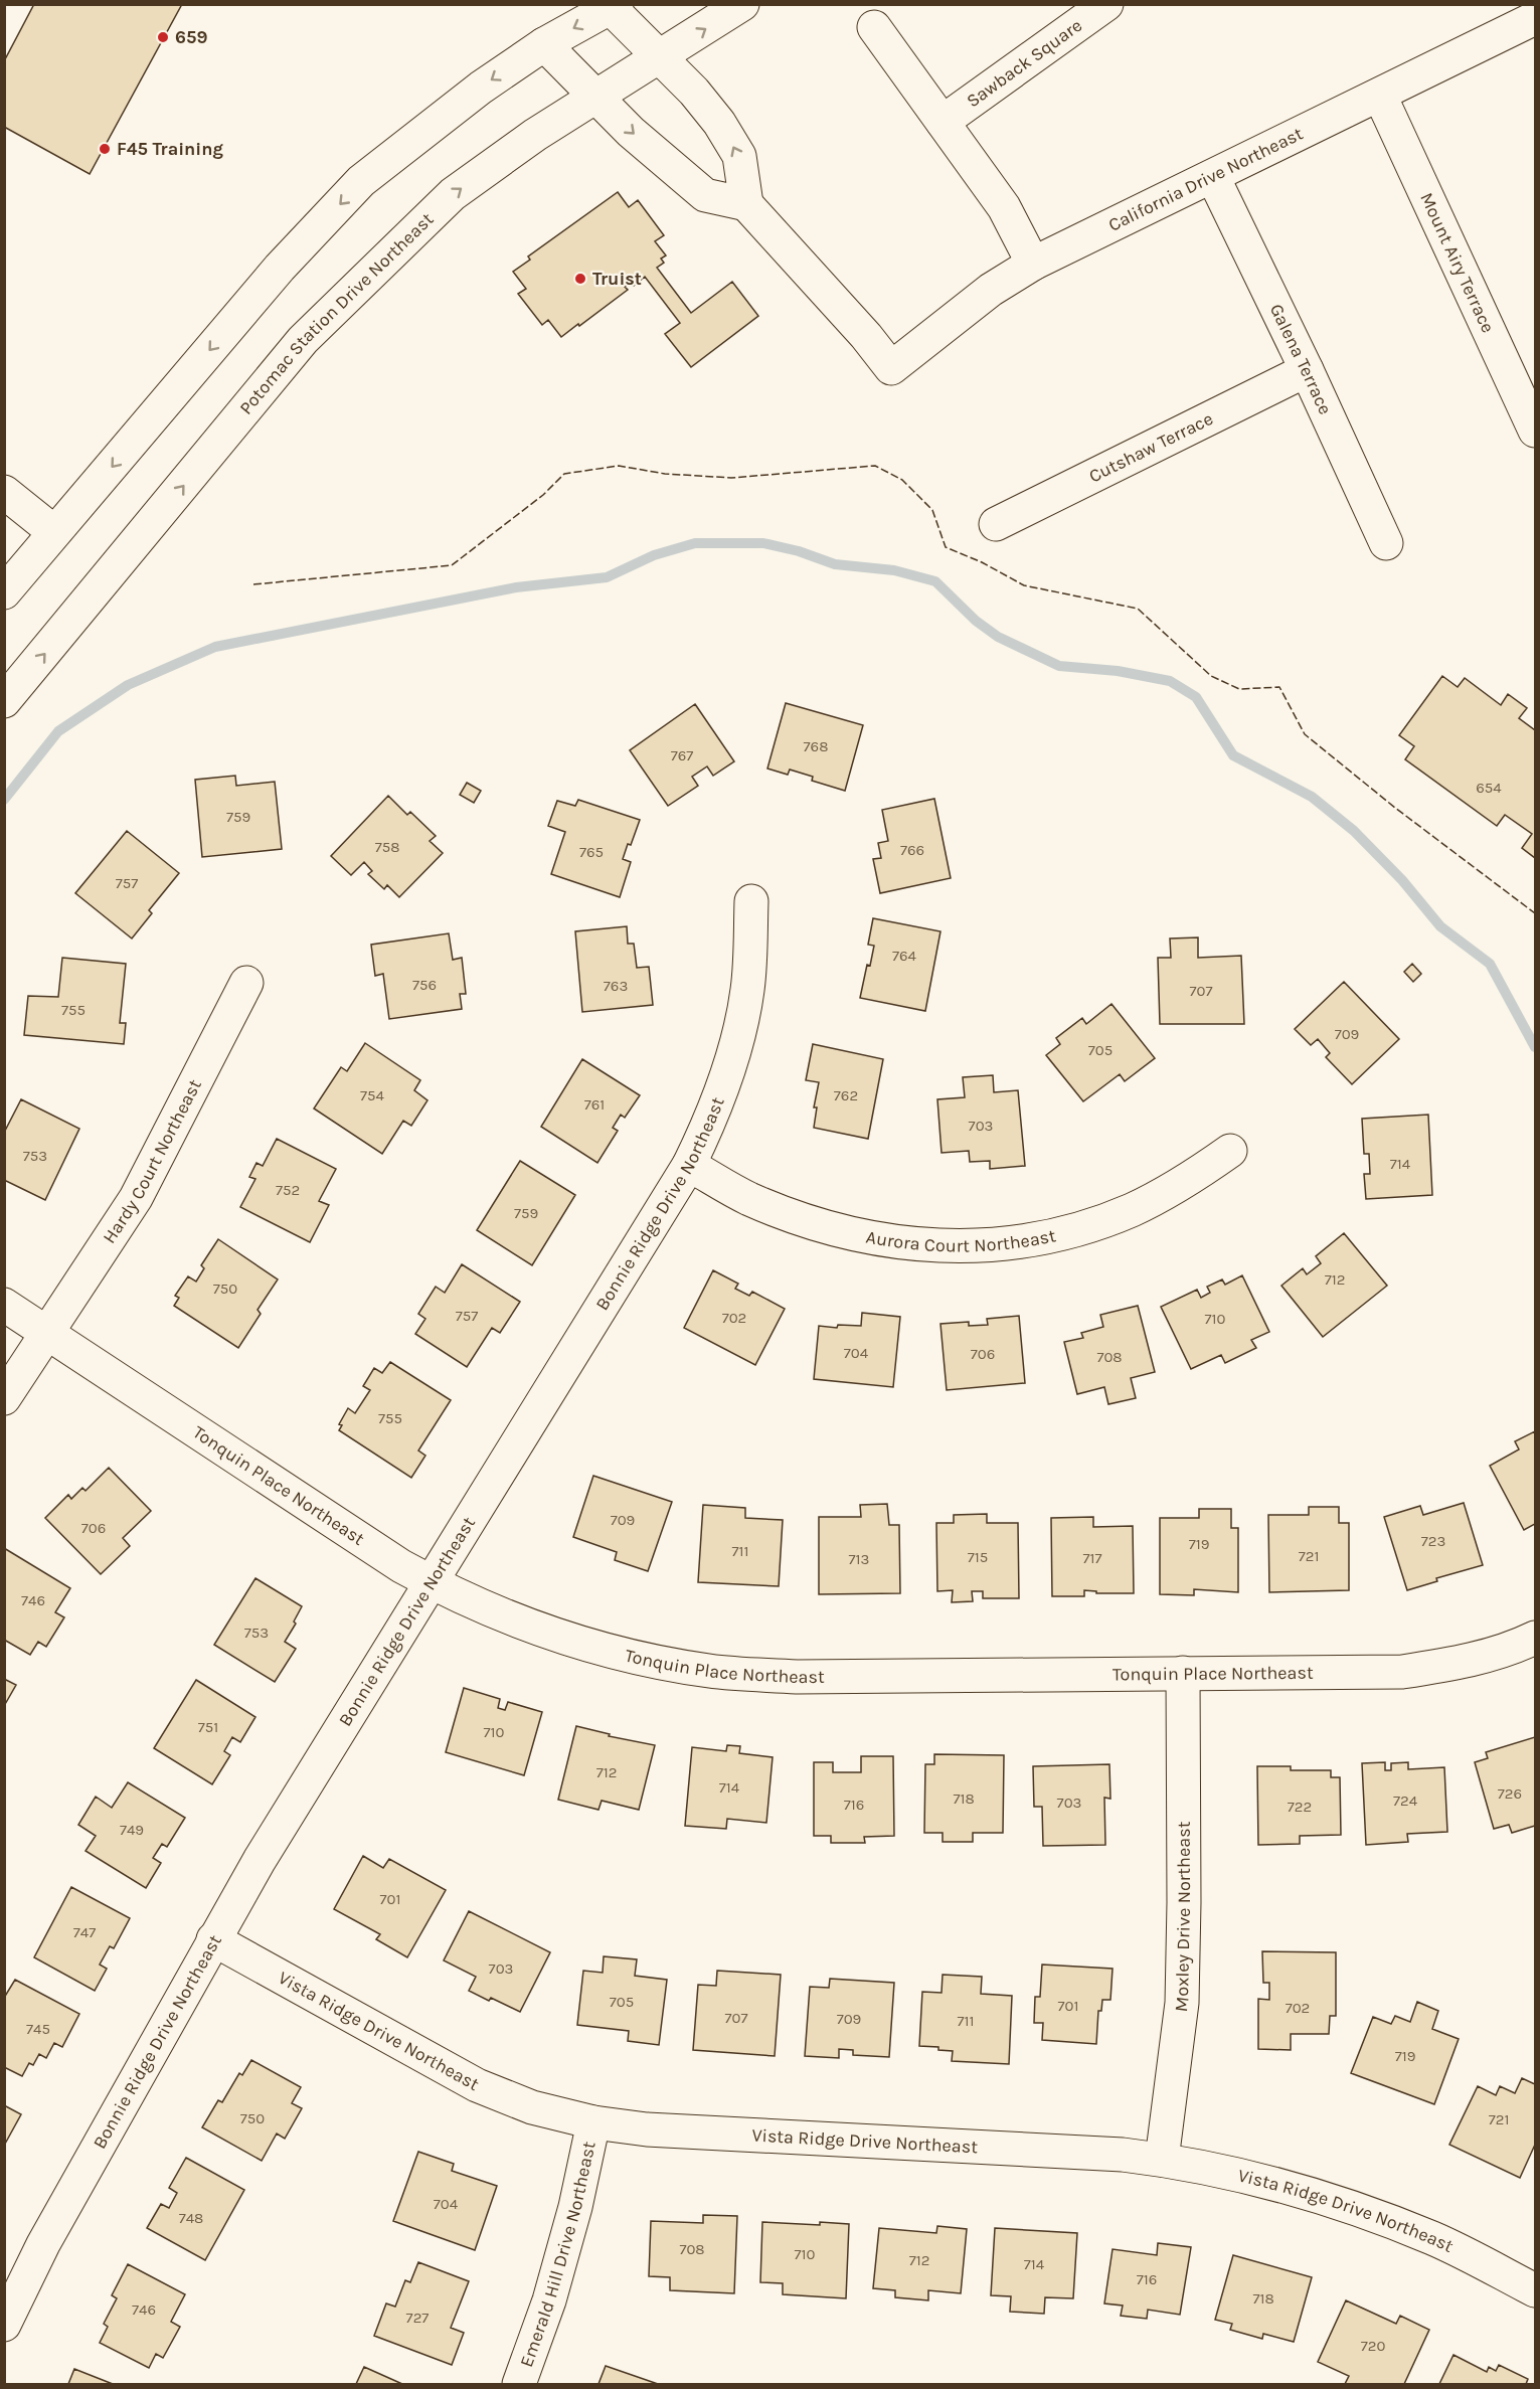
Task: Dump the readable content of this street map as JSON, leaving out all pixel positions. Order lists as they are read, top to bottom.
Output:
{
  "streets": {
    "street": [
      "Sawback Square",
      "California Drive Northeast",
      "Mount Airy Terrace",
      "Potomac Station Drive Northeast",
      "Galena Terrace",
      "Cutshaw Terrace",
      "Hardy Court Northeast",
      "Bonnie Ridge Drive Northeast",
      "Aurora Court Northeast",
      "Tonquin Place Northeast",
      "Moxley Drive Northeast",
      "Vista Ridge Drive Northeast",
      "Emerald Hill Drive Northeast"
    ]
  },
  "crossings": [
    ["California Drive Northeast", "Mount Airy Terrace"],
    ["California Drive Northeast", "Galena Terrace"],
    ["Galena Terrace", "Cutshaw Terrace"],
    ["Hardy Court Northeast", "Tonquin Place Northeast"],
    ["Bonnie Ridge Drive Northeast", "Aurora Court Northeast"],
    ["Bonnie Ridge Drive Northeast", "Tonquin Place Northeast"],
    ["Bonnie Ridge Drive Northeast", "Vista Ridge Drive Northeast"],
    ["Tonquin Place Northeast", "Moxley Drive Northeast"],
    ["Moxley Drive Northeast", "Vista Ridge Drive Northeast"],
    ["Vista Ridge Drive Northeast", "Emerald Hill Drive Northeast"]
  ],
  "places": ["659", "F45 Training", "Truist"],
  "house_numbers": [
    "768",
    "767",
    "654",
    "759",
    "758",
    "766",
    "765",
    "757",
    "764",
    "756",
    "763",
    "707",
    "755",
    "709",
    "705",
    "754",
    "762",
    "761",
    "703",
    "753",
    "714",
    "752",
    "759",
    "712",
    "750",
    "757",
    "702",
    "710",
    "704",
    "706",
    "708",
    "755",
    "709",
    "706",
    "723",
    "719",
    "711",
    "721",
    "715",
    "717",
    "713",
    "746",
    "753",
    "751",
    "710",
    "712",
    "714",
    "726",
    "718",
    "724",
    "703",
    "716",
    "722",
    "749",
    "701",
    "747",
    "703",
    "705",
    "701",
    "702",
    "707",
    "709",
    "711",
    "745",
    "719",
    "750",
    "721",
    "704",
    "748",
    "708",
    "710",
    "712",
    "714",
    "716",
    "718",
    "746",
    "727",
    "720"
  ]
}
